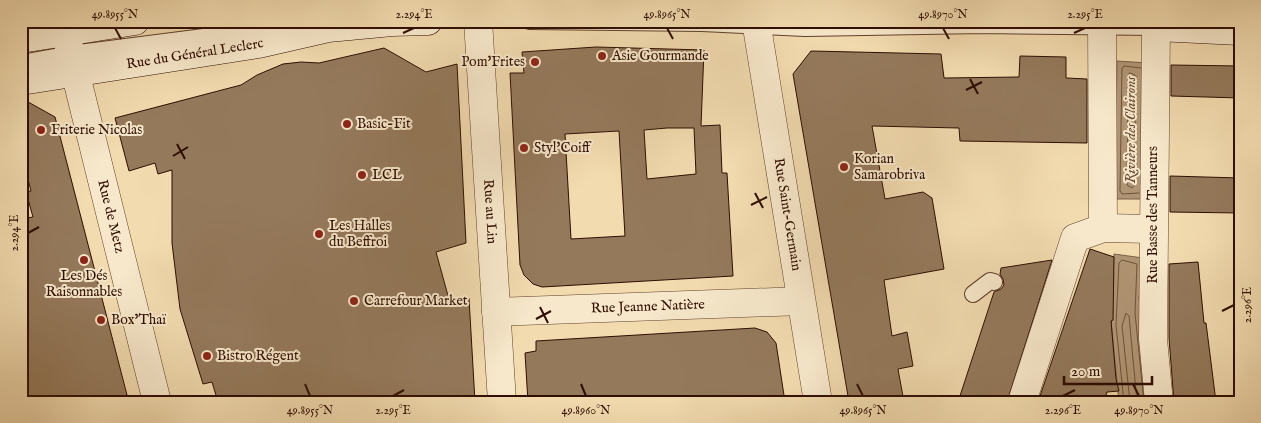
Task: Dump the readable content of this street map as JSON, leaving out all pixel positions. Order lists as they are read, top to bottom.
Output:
{
  "streets": {
    "street": [
      "Rue du Général Leclerc",
      "Rue au Lin",
      "Rue Saint-Germain",
      "Rue Basse des Tanneurs",
      "Rue de Metz",
      "Rue Jeanne Natière"
    ]
  },
  "crossings": [
    ["Rue du Général Leclerc", "Rue de Metz"],
    ["Rue au Lin", "Rue Jeanne Natière"],
    ["Rue Saint-Germain", "Rue Jeanne Natière"]
  ],
  "water": ["Rivière des Clairons"],
  "places": [
    "Asie Gourmande",
    "Pom'Frites",
    "Basic-Fit",
    "Friterie Nicolas",
    "Styl'Coiff",
    "Korian Samarobriva",
    "LCL",
    "Les Halles du Beffroi",
    "Les Dés Raisonnables",
    "Carrefour Market",
    "Box'Thaï",
    "Bistro Régent"
  ],
  "scale_bar": "20 m",
  "coordinates": [
    "49.8955°N",
    "2.294°E",
    "49.8965°N",
    "49.8970°N",
    "2.295°E",
    "2.296°E",
    "49.8960°N"
  ]
}
